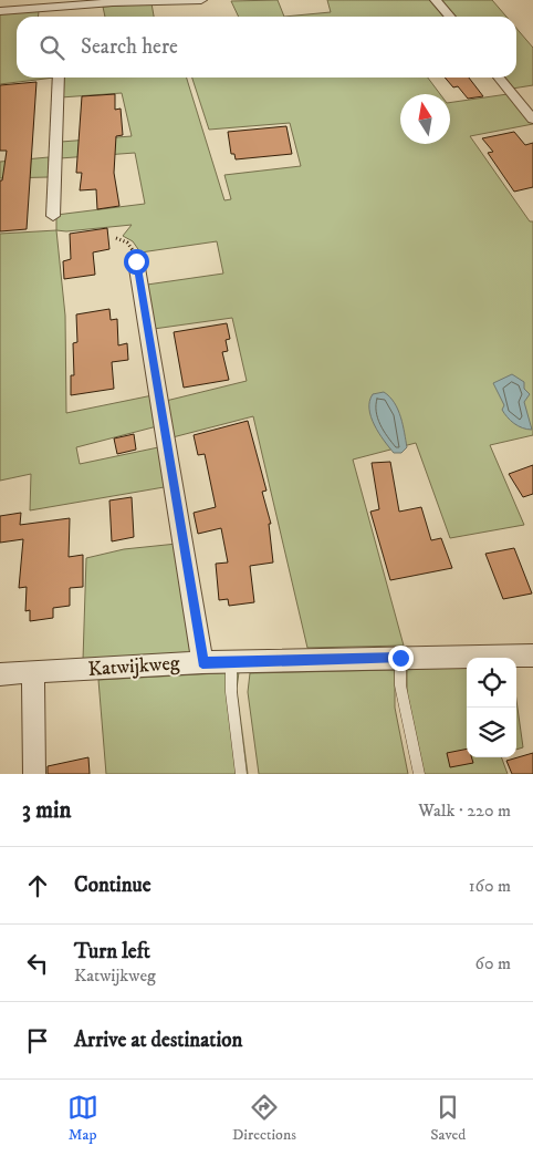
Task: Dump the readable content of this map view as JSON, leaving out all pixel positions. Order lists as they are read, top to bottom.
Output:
{
  "streets": {
    "street": ["Katwijkweg"]
  },
  "north": "top",
  "page": {
    "search": "Search here",
    "heading": ["3 min", "Walk · 220 m"],
    "list": [
      ["Continue", "160 m"],
      ["Turn left", "Katwijkweg", "60 m"],
      "Arrive at destination"
    ],
    "nav": ["Map", "Directions", "Saved"]
  }
}
